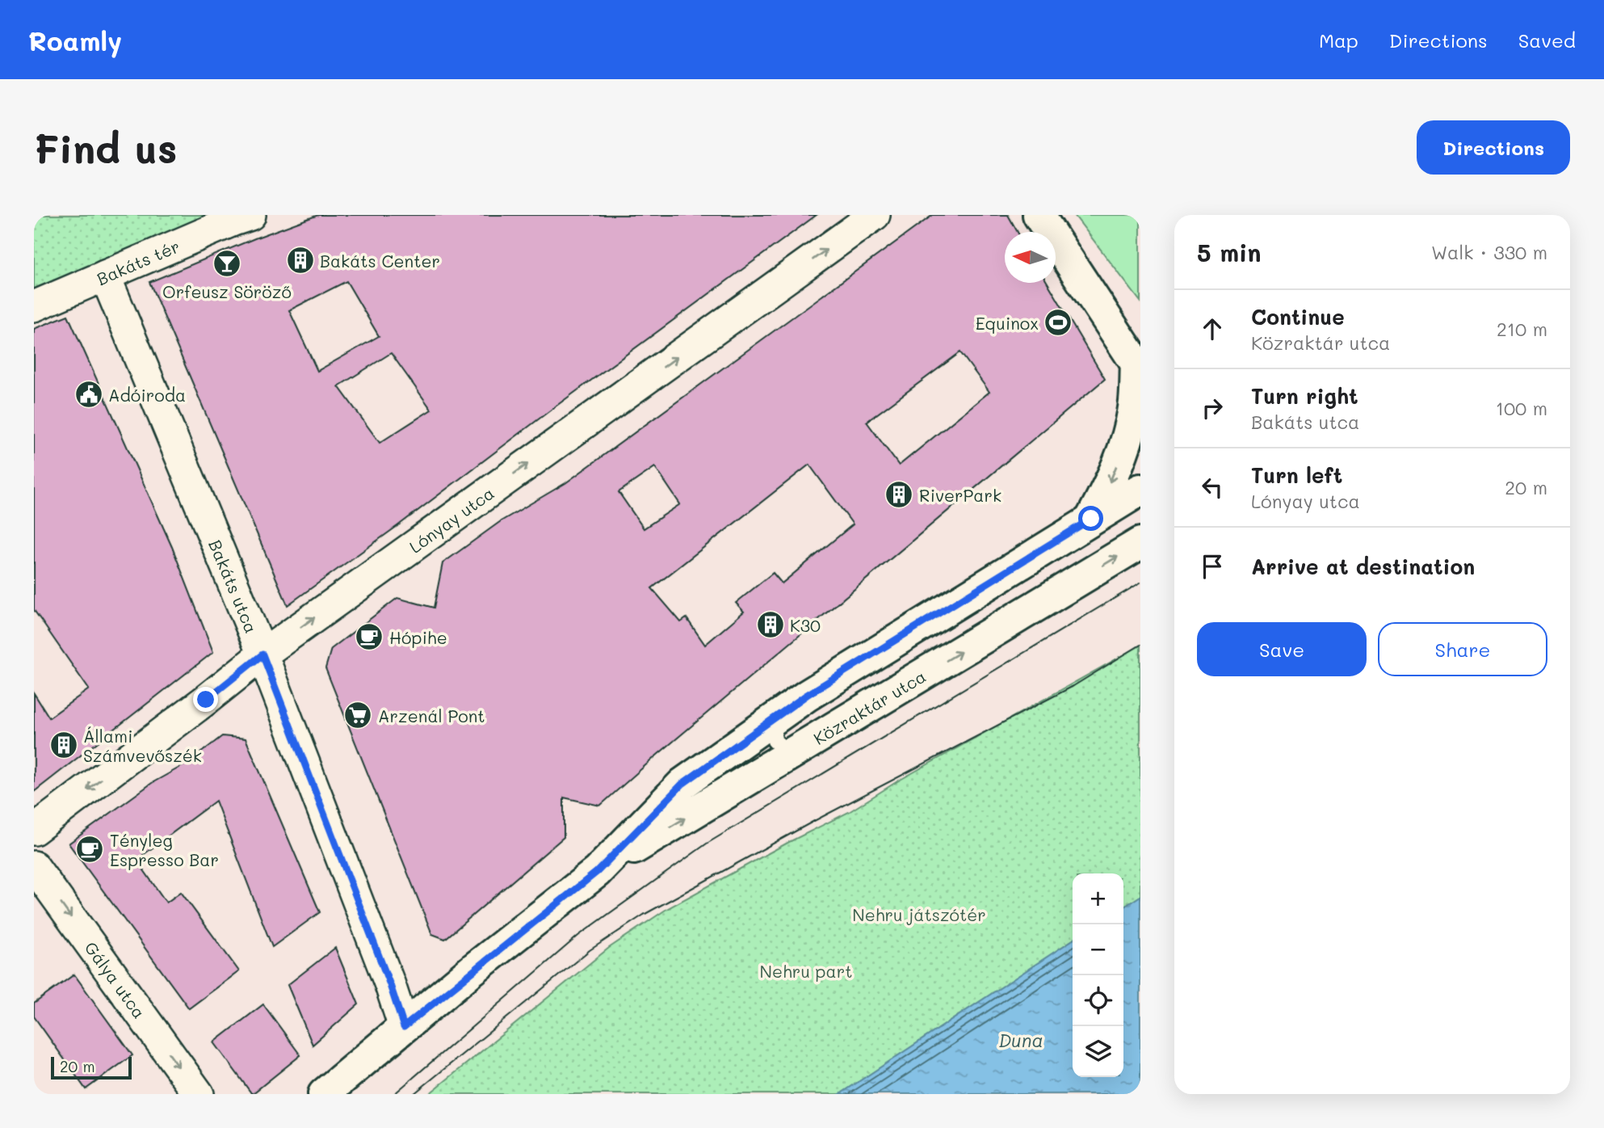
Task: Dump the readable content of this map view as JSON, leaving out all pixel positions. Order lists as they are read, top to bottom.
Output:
{
  "streets": {
    "main road": ["Közraktár utca"],
    "street": [
      "Bakáts tér",
      "Lónyay utca",
      "Bakáts utca",
      "Gálya utca"
    ]
  },
  "crossings": [
    ["Bakáts tér", "Bakáts utca"],
    ["Lónyay utca", "Bakáts utca"],
    ["Bakáts utca", "Közraktár utca"]
  ],
  "one_way": ["Gálya utca"],
  "water": ["Duna"],
  "parks": ["Nehru játszótér", "Nehru part"],
  "places": {
    "building": [
      "Bakáts Center",
      "RiverPark",
      "K30",
      "Állami Számvevőszék"
    ],
    "bar": ["Orfeusz Söröző"],
    "sports": ["Equinox"],
    "public building": ["Adóiroda"],
    "cafe": ["Hópihe", "Tényleg Espresso Bar"],
    "supermarket": ["Arzenál Pont"]
  },
  "scale_bar": "20 m",
  "north": "left",
  "page": {
    "header": "Roamly",
    "nav": ["Map", "Directions", "Saved"],
    "buttons": [
      "Directions",
      ["Save", "Share"]
    ],
    "title": "Find us",
    "heading": ["5 min", "Walk · 330 m"],
    "list": [
      ["Continue", "Közraktár utca", "210 m"],
      ["Turn right", "Bakáts utca", "100 m"],
      ["Turn left", "Lónyay utca", "20 m"],
      "Arrive at destination"
    ],
    "map_buttons": ["+", "−"],
    "scale": "20 m"
  }
}
